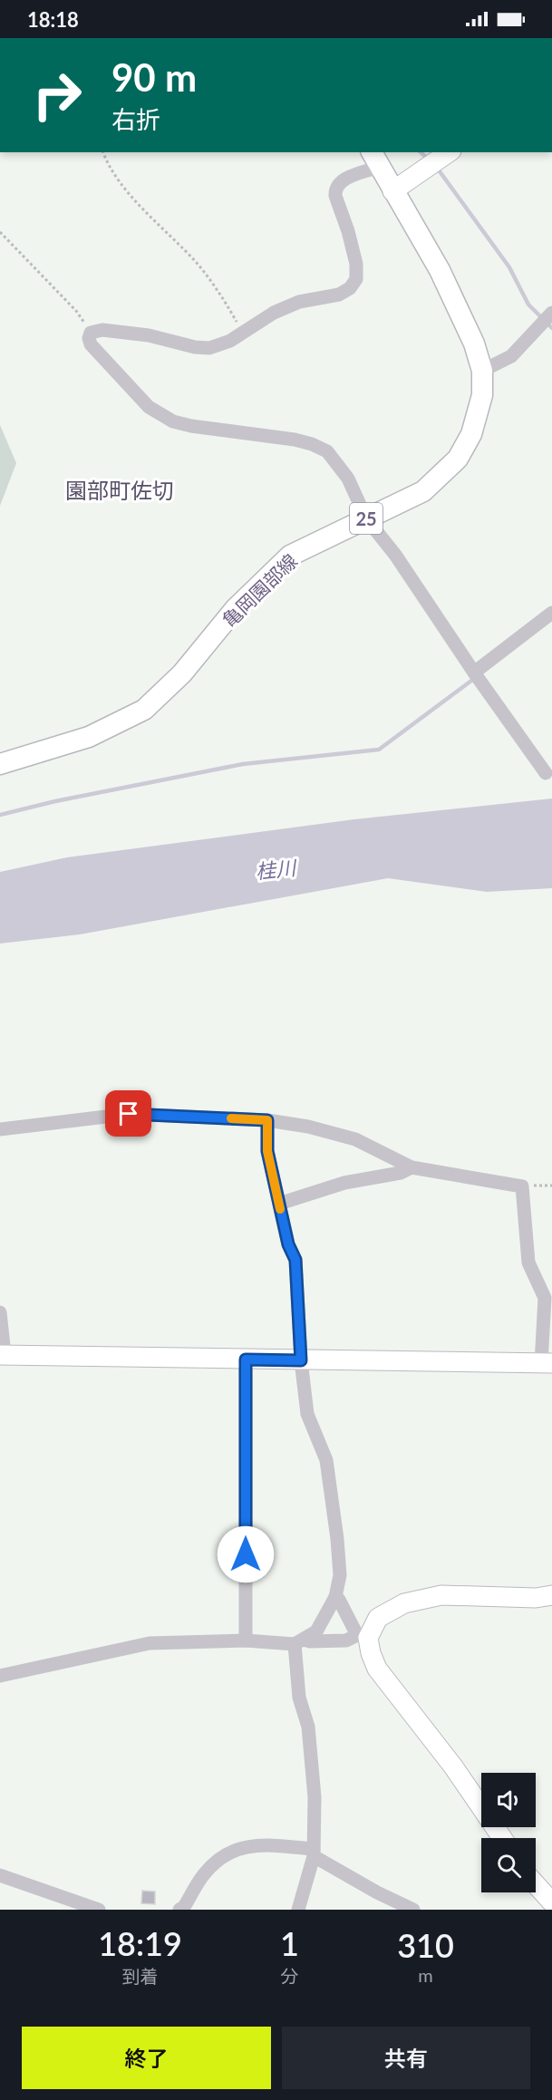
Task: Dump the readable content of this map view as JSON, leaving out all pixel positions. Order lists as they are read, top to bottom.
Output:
{
  "streets": {
    "main road": ["25", "亀岡園部線"]
  },
  "districts": ["園部町佐切"],
  "water": ["桂川"],
  "page": {
    "status": "18:18",
    "turn": ["90 m", "右折"],
    "eta": [
      "18:19",
      "到着",
      "1",
      "分",
      "310",
      "m"
    ],
    "buttons": ["終了", "共有"]
  }
}
